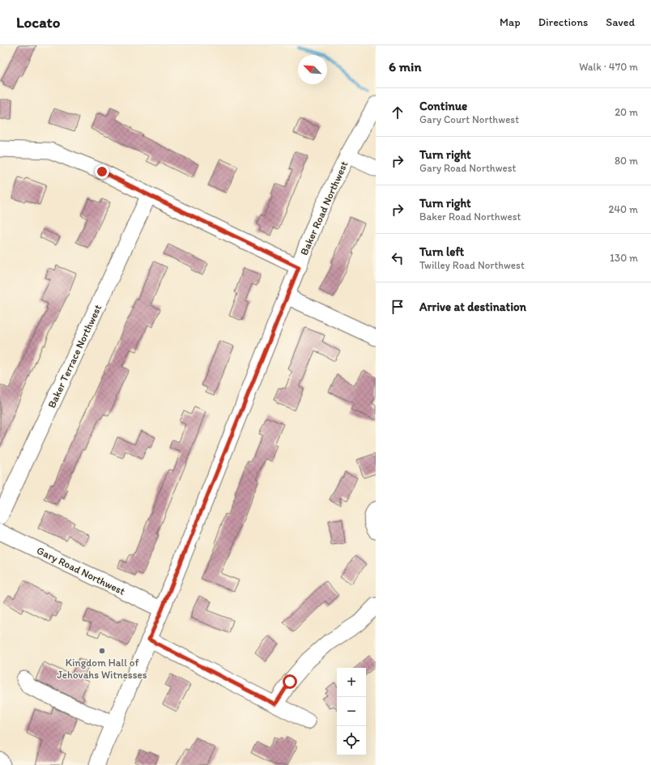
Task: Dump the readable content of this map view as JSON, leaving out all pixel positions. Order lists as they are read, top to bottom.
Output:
{
  "streets": {
    "street": ["Baker Road Northwest", "Baker Terrace Northwest", "Gary Road Northwest"]
  },
  "crossings": [
    ["Baker Road Northwest", "Gary Road Northwest"]
  ],
  "places": ["Kingdom Hall of Jehovahs Witnesses"],
  "north": "top left",
  "page": {
    "header": "Locato",
    "nav": ["Map", "Directions", "Saved"],
    "heading": ["6 min", "Walk · 470 m"],
    "list": [
      ["Continue", "Gary Court Northwest", "20 m"],
      ["Turn right", "Gary Road Northwest", "80 m"],
      ["Turn right", "Baker Road Northwest", "240 m"],
      ["Turn left", "Twilley Road Northwest", "130 m"],
      "Arrive at destination"
    ],
    "map_buttons": ["+", "−"]
  }
}
